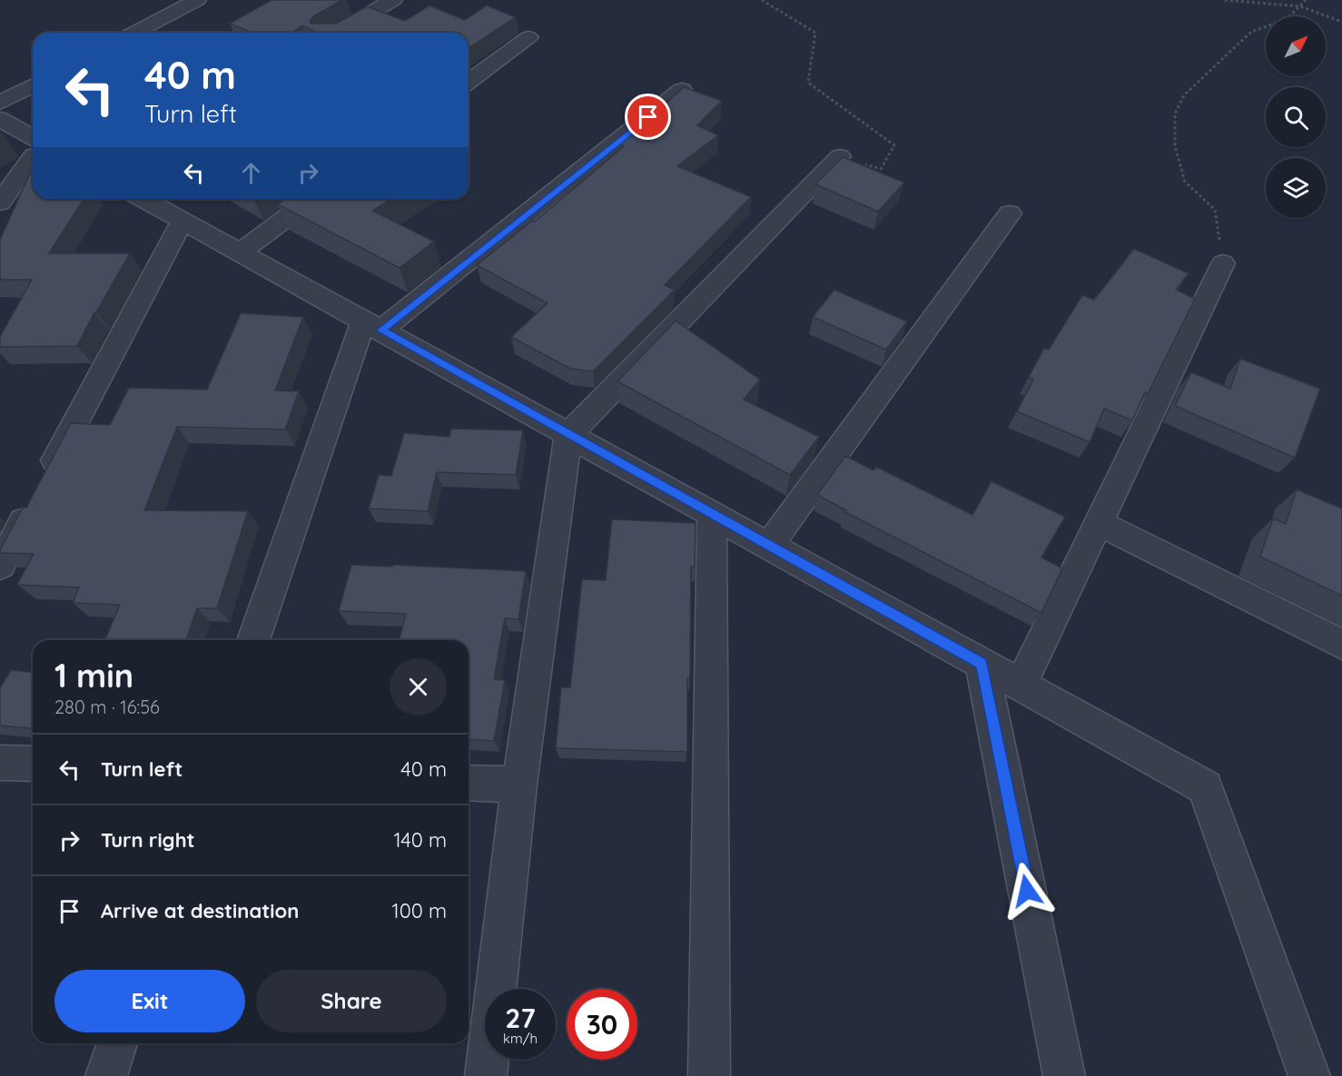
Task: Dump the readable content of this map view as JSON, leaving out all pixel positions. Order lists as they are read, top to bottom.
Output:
{
  "north": "top right",
  "page": {
    "turn": ["40 m", "Turn left"],
    "heading": ["1 min", "280 m · 16:56"],
    "list": [
      {
        "name": "Turn left",
        "value": "40 m"
      },
      {
        "name": "Turn right",
        "value": "140 m"
      },
      {
        "name": "Arrive at destination",
        "value": "100 m"
      }
    ],
    "buttons": ["Exit", "Share"],
    "speed": "27 km/h",
    "limit": "30"
  }
}
